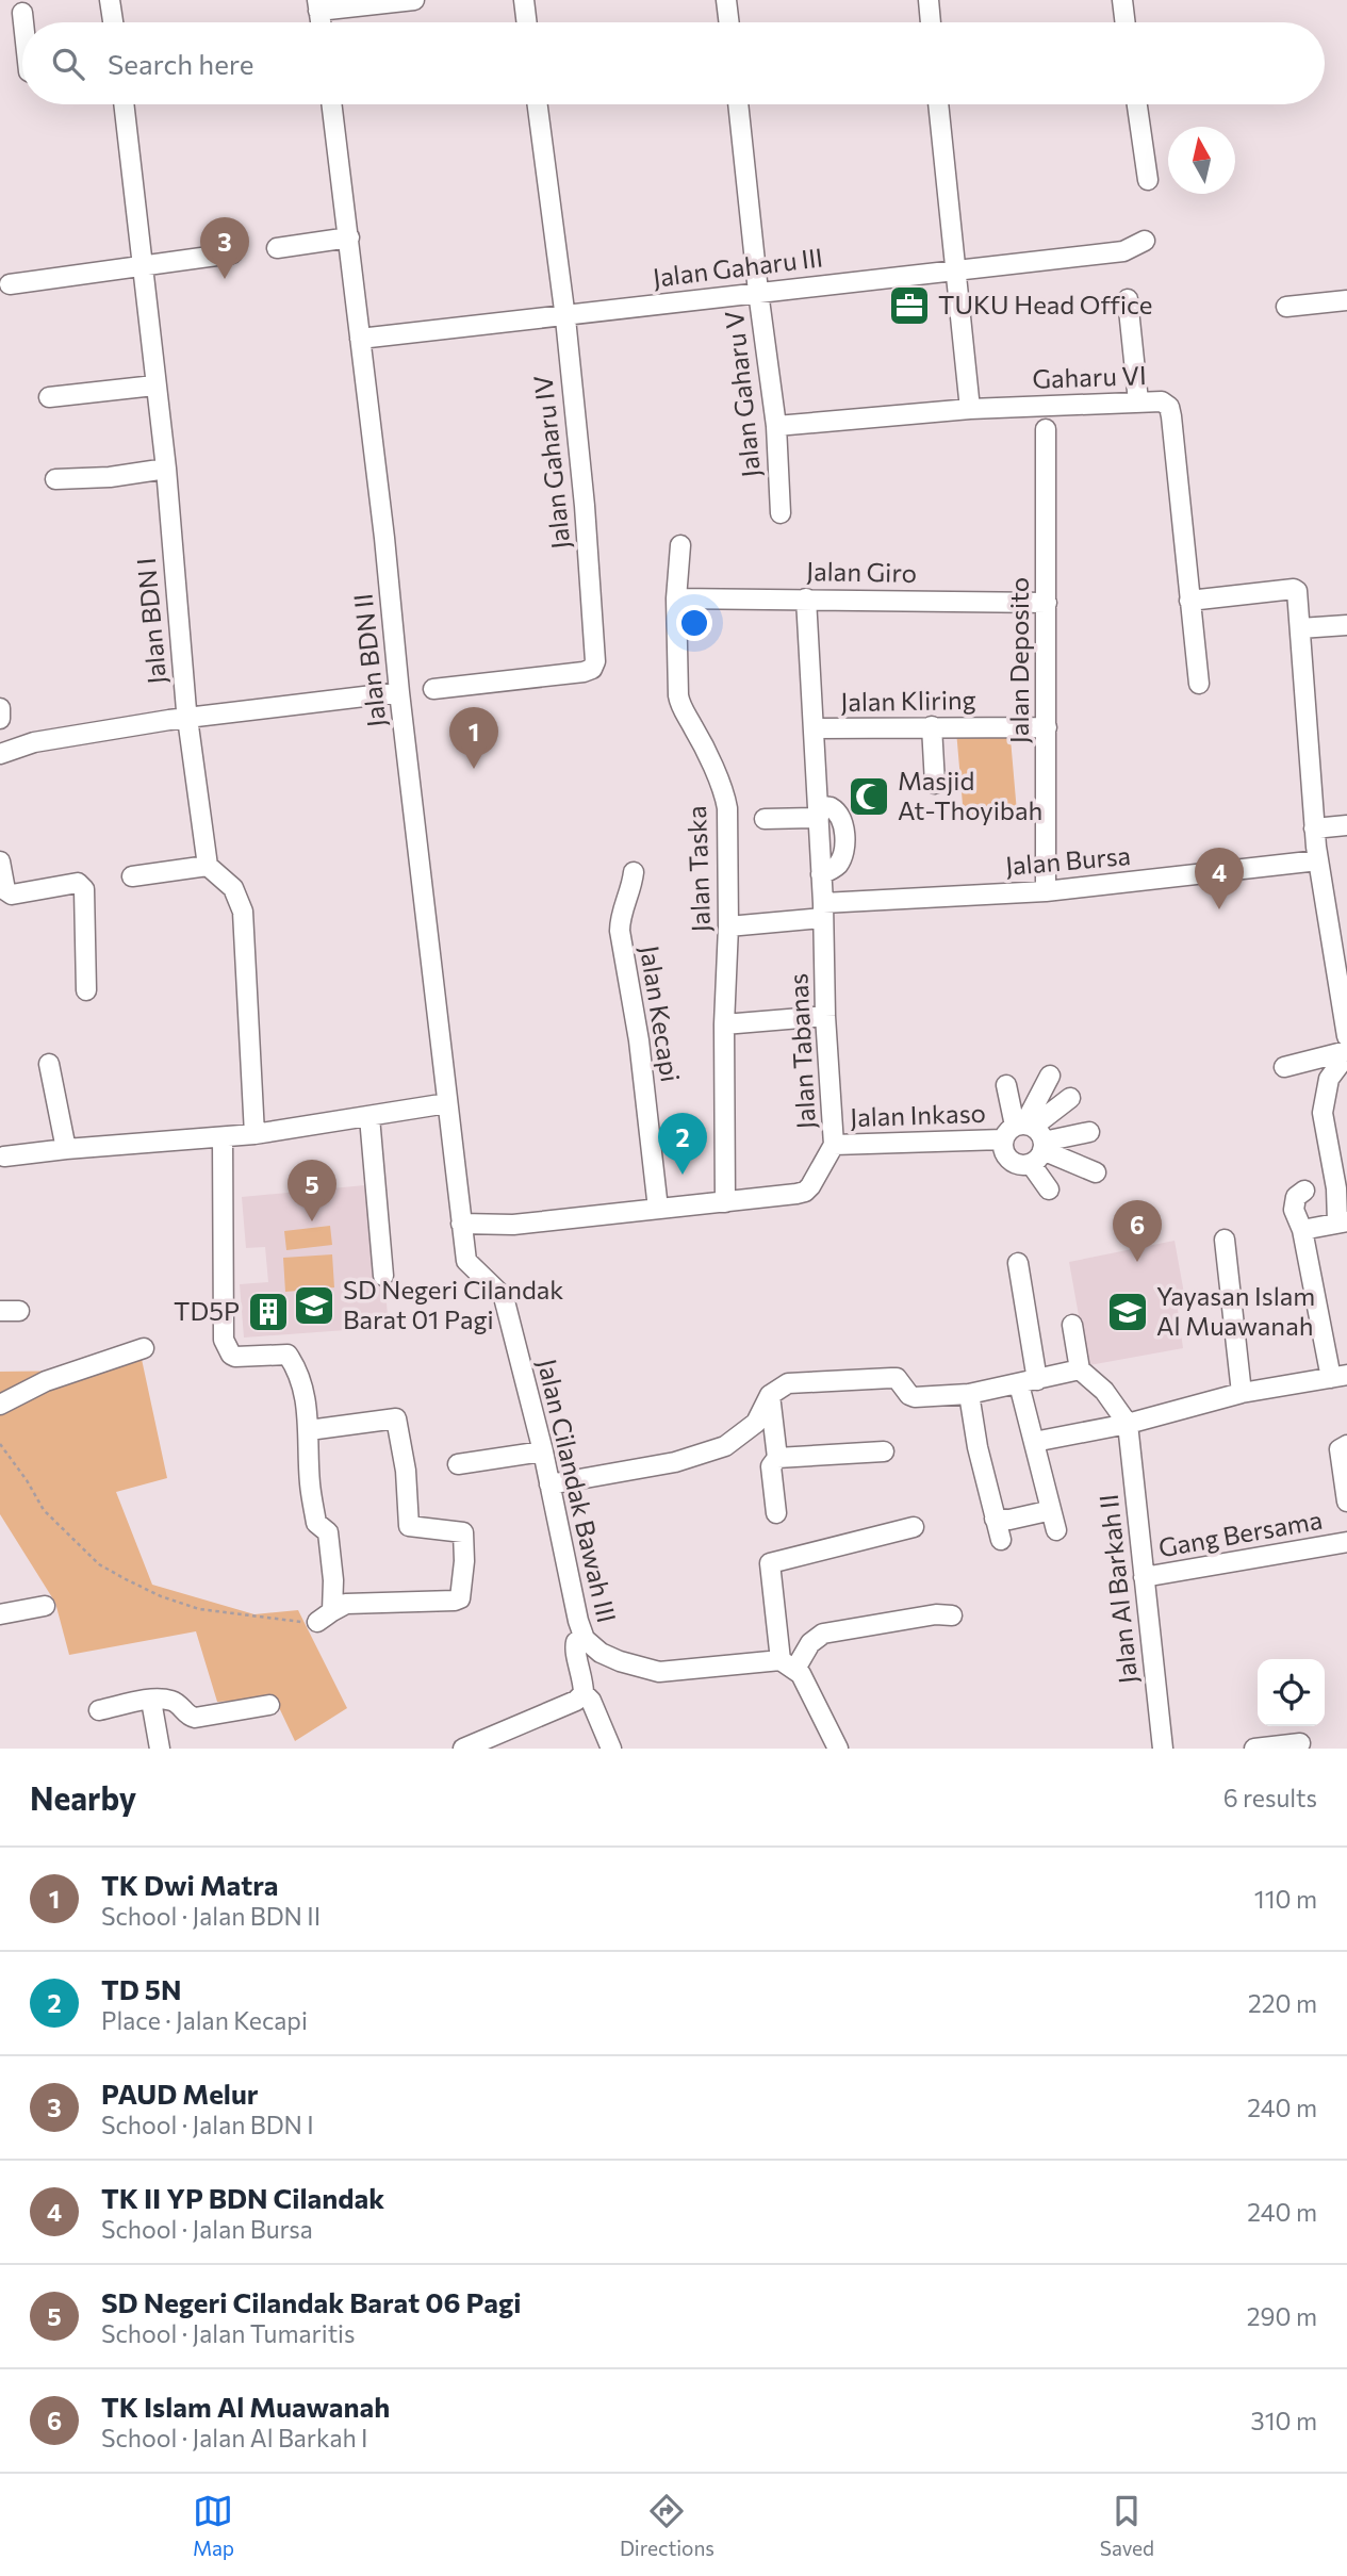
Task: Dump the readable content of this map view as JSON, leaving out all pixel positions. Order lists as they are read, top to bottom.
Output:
{
  "streets": {
    "street": [
      "Jalan Gaharu III",
      "Gaharu VI",
      "Jalan Gaharu V",
      "Jalan Gaharu IV",
      "Jalan Giro",
      "Jalan BDN I",
      "Jalan BDN II",
      "Jalan Deposito",
      "Jalan Kliring",
      "Jalan Bursa",
      "Jalan Taska",
      "Jalan Kecapi",
      "Jalan Tabanas",
      "Jalan Inkaso",
      "Jalan Cilandak Bawah III",
      "Gang Bersama",
      "Jalan Al Barkah II"
    ]
  },
  "crossings": [
    ["Jalan Gaharu III", "Jalan Gaharu V"],
    ["Jalan Gaharu III", "Jalan Gaharu IV"],
    ["Jalan Gaharu III", "Jalan BDN II"],
    ["Gaharu VI", "Jalan Gaharu V"],
    ["Jalan Giro", "Jalan Deposito"],
    ["Jalan Giro", "Jalan Taska"],
    ["Jalan BDN II", "Jalan Tabanas"],
    ["Jalan BDN II", "Jalan Cilandak Bawah III"],
    ["Jalan Deposito", "Jalan Kliring"],
    ["Jalan Deposito", "Jalan Bursa"],
    ["Jalan Bursa", "Jalan Taska"],
    ["Jalan Bursa", "Jalan Tabanas"],
    ["Jalan Taska", "Jalan Tabanas"],
    ["Jalan Kecapi", "Jalan Tabanas"],
    ["Jalan Tabanas", "Jalan Inkaso"],
    ["Jalan Tabanas", "Jalan Cilandak Bawah III"],
    ["Gang Bersama", "Jalan Al Barkah II"]
  ],
  "places": {
    "office": ["TUKU Head Office"],
    "mosque": ["Masjid At-Thoyibah"],
    "school or university": ["SD Negeri Cilandak Barat 01 Pagi", "Yayasan Islam Al Muawanah"],
    "building": ["TD5P"]
  },
  "north": "top",
  "page": {
    "search": "Search here",
    "pins": [
      "3",
      "1",
      "4",
      "2",
      "5",
      "6"
    ],
    "heading": ["Nearby", "6 results"],
    "list": [
      {
        "mark": "1",
        "name": "TK Dwi Matra",
        "note": "School · Jalan BDN II",
        "value": "110 m"
      },
      {
        "mark": "2",
        "name": "TD 5N",
        "note": "Place · Jalan Kecapi",
        "value": "220 m"
      },
      {
        "mark": "3",
        "name": "PAUD Melur",
        "note": "School · Jalan BDN I",
        "value": "240 m"
      },
      {
        "mark": "4",
        "name": "TK II YP BDN Cilandak",
        "note": "School · Jalan Bursa",
        "value": "240 m"
      },
      {
        "mark": "5",
        "name": "SD Negeri Cilandak Barat 06 Pagi",
        "note": "School · Jalan Tumaritis",
        "value": "290 m"
      },
      {
        "mark": "6",
        "name": "TK Islam Al Muawanah",
        "note": "School · Jalan Al Barkah I",
        "value": "310 m"
      }
    ],
    "nav": ["Map", "Directions", "Saved"]
  }
}
